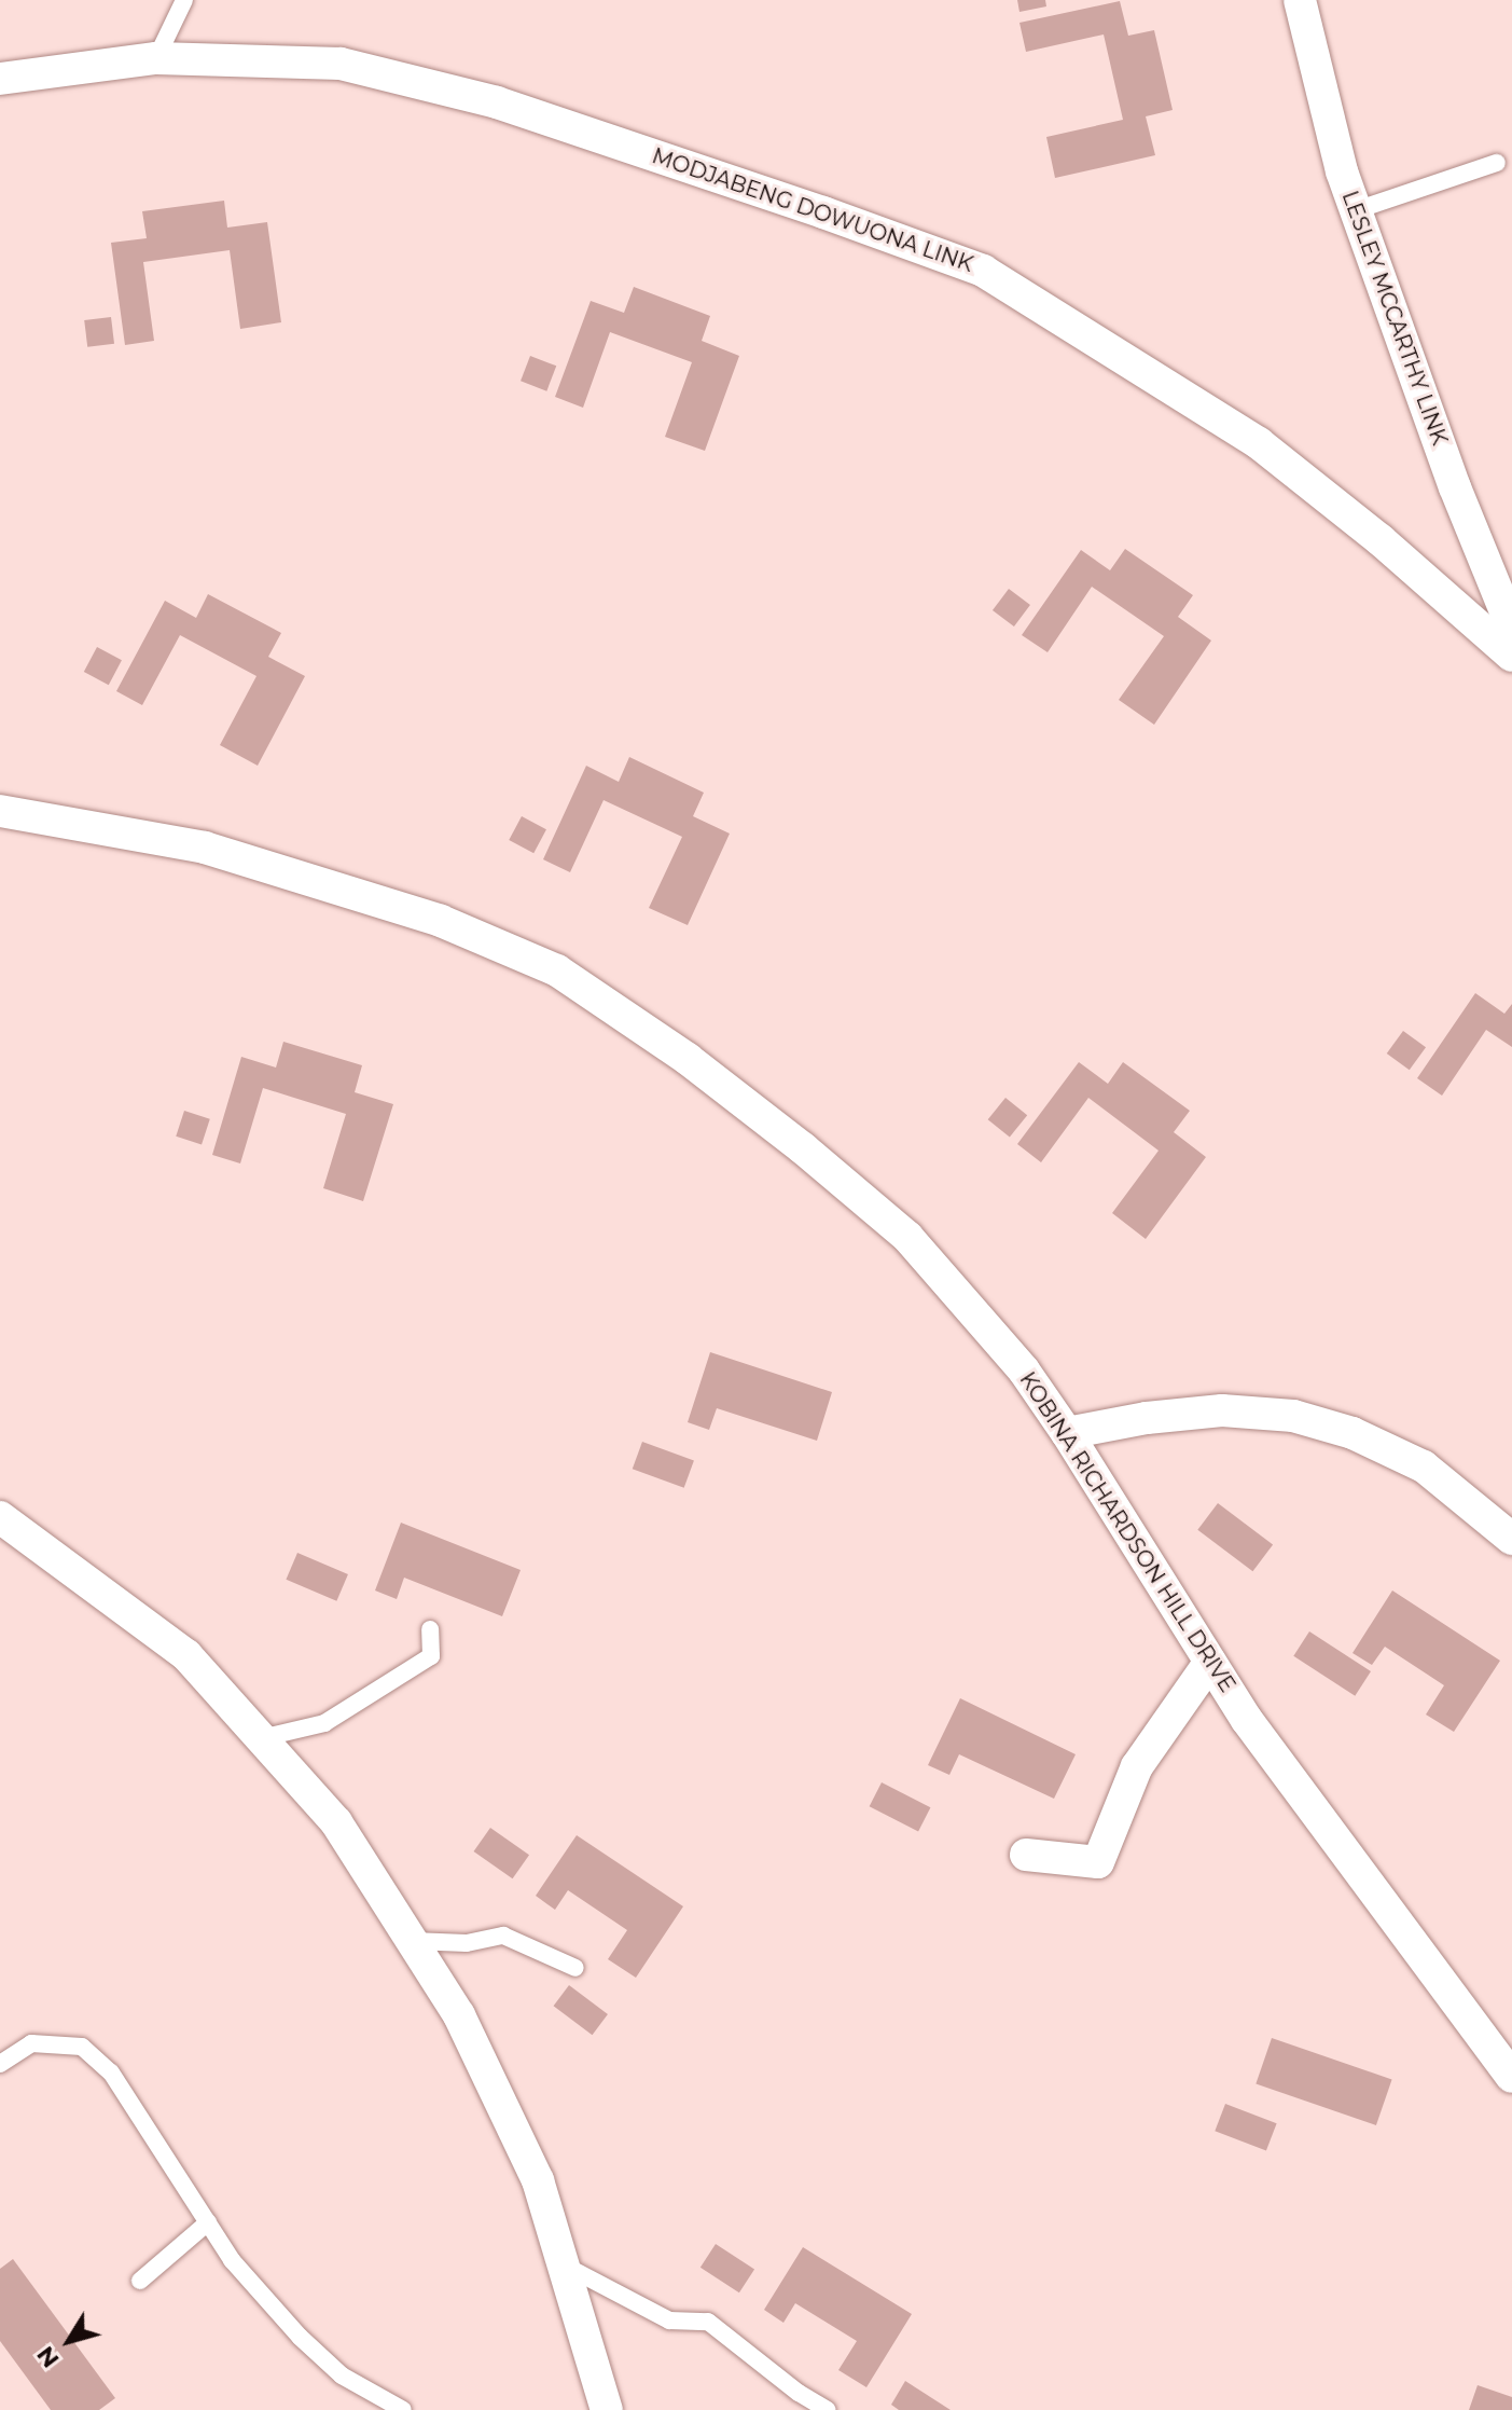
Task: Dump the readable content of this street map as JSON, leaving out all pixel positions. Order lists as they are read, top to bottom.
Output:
{
  "streets": {
    "street": ["MODJABENG DOWUONA LINK", "LESLEY MCCARTHY LINK", "KOBINA RICHARDSON HILL DRIVE"]
  },
  "north": "bottom left"
}
